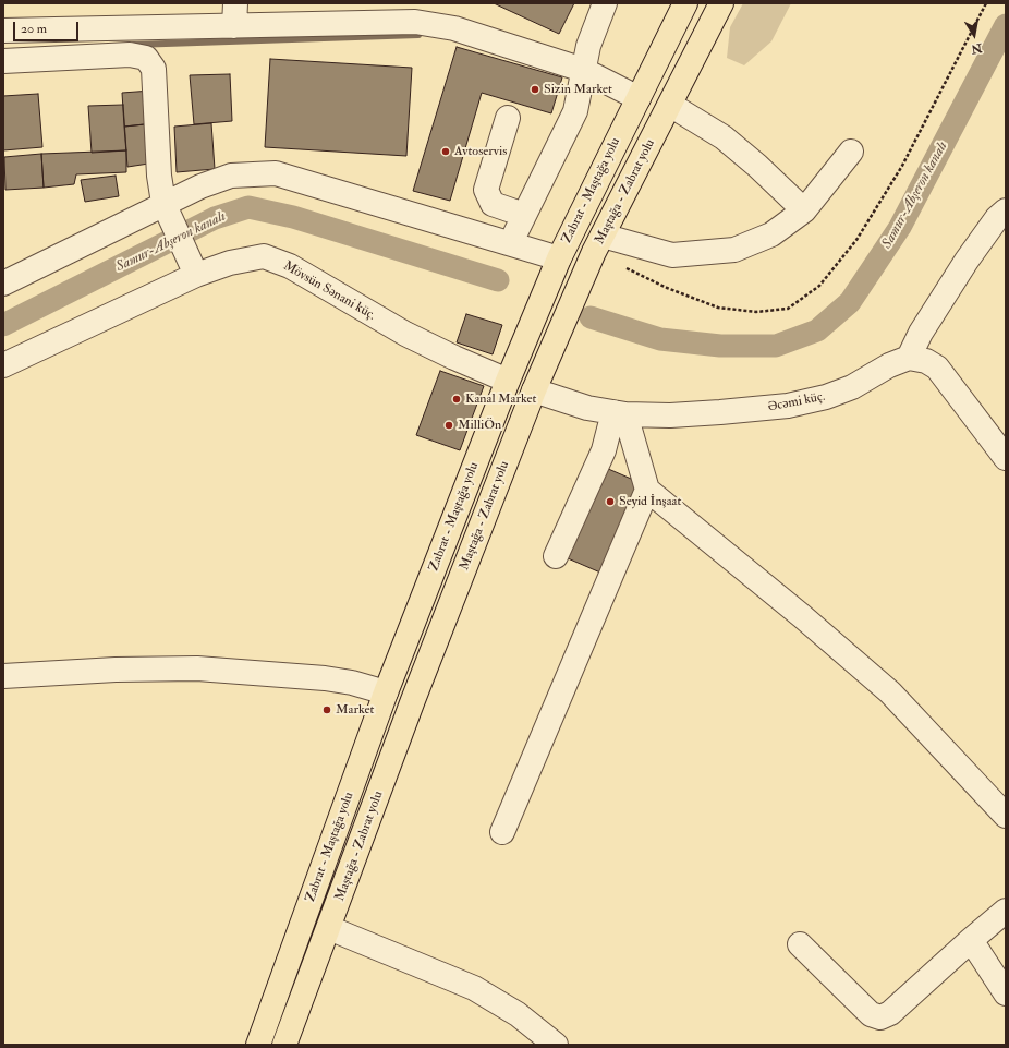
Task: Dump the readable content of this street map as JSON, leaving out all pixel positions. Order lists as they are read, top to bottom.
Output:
{
  "streets": {
    "main road": ["Zabrat - Maştağa yolu", "Maştağa - Zabrat yolu"],
    "street": ["Mövsün Sənani küç.", "Əcəmi küç."]
  },
  "crossings": [
    ["Zabrat - Maştağa yolu", "Mövsün Sənani küç."],
    ["Maştağa - Zabrat yolu", "Əcəmi küç."]
  ],
  "water": ["Samur-Abşeron kanalı"],
  "places": [
    "Sizin Market",
    "Avtoservis",
    "Kanal Market",
    "MilliÖn",
    "Seyid İnşaat",
    "Market"
  ],
  "scale_bar": "20 m",
  "north": "bottom"
}
